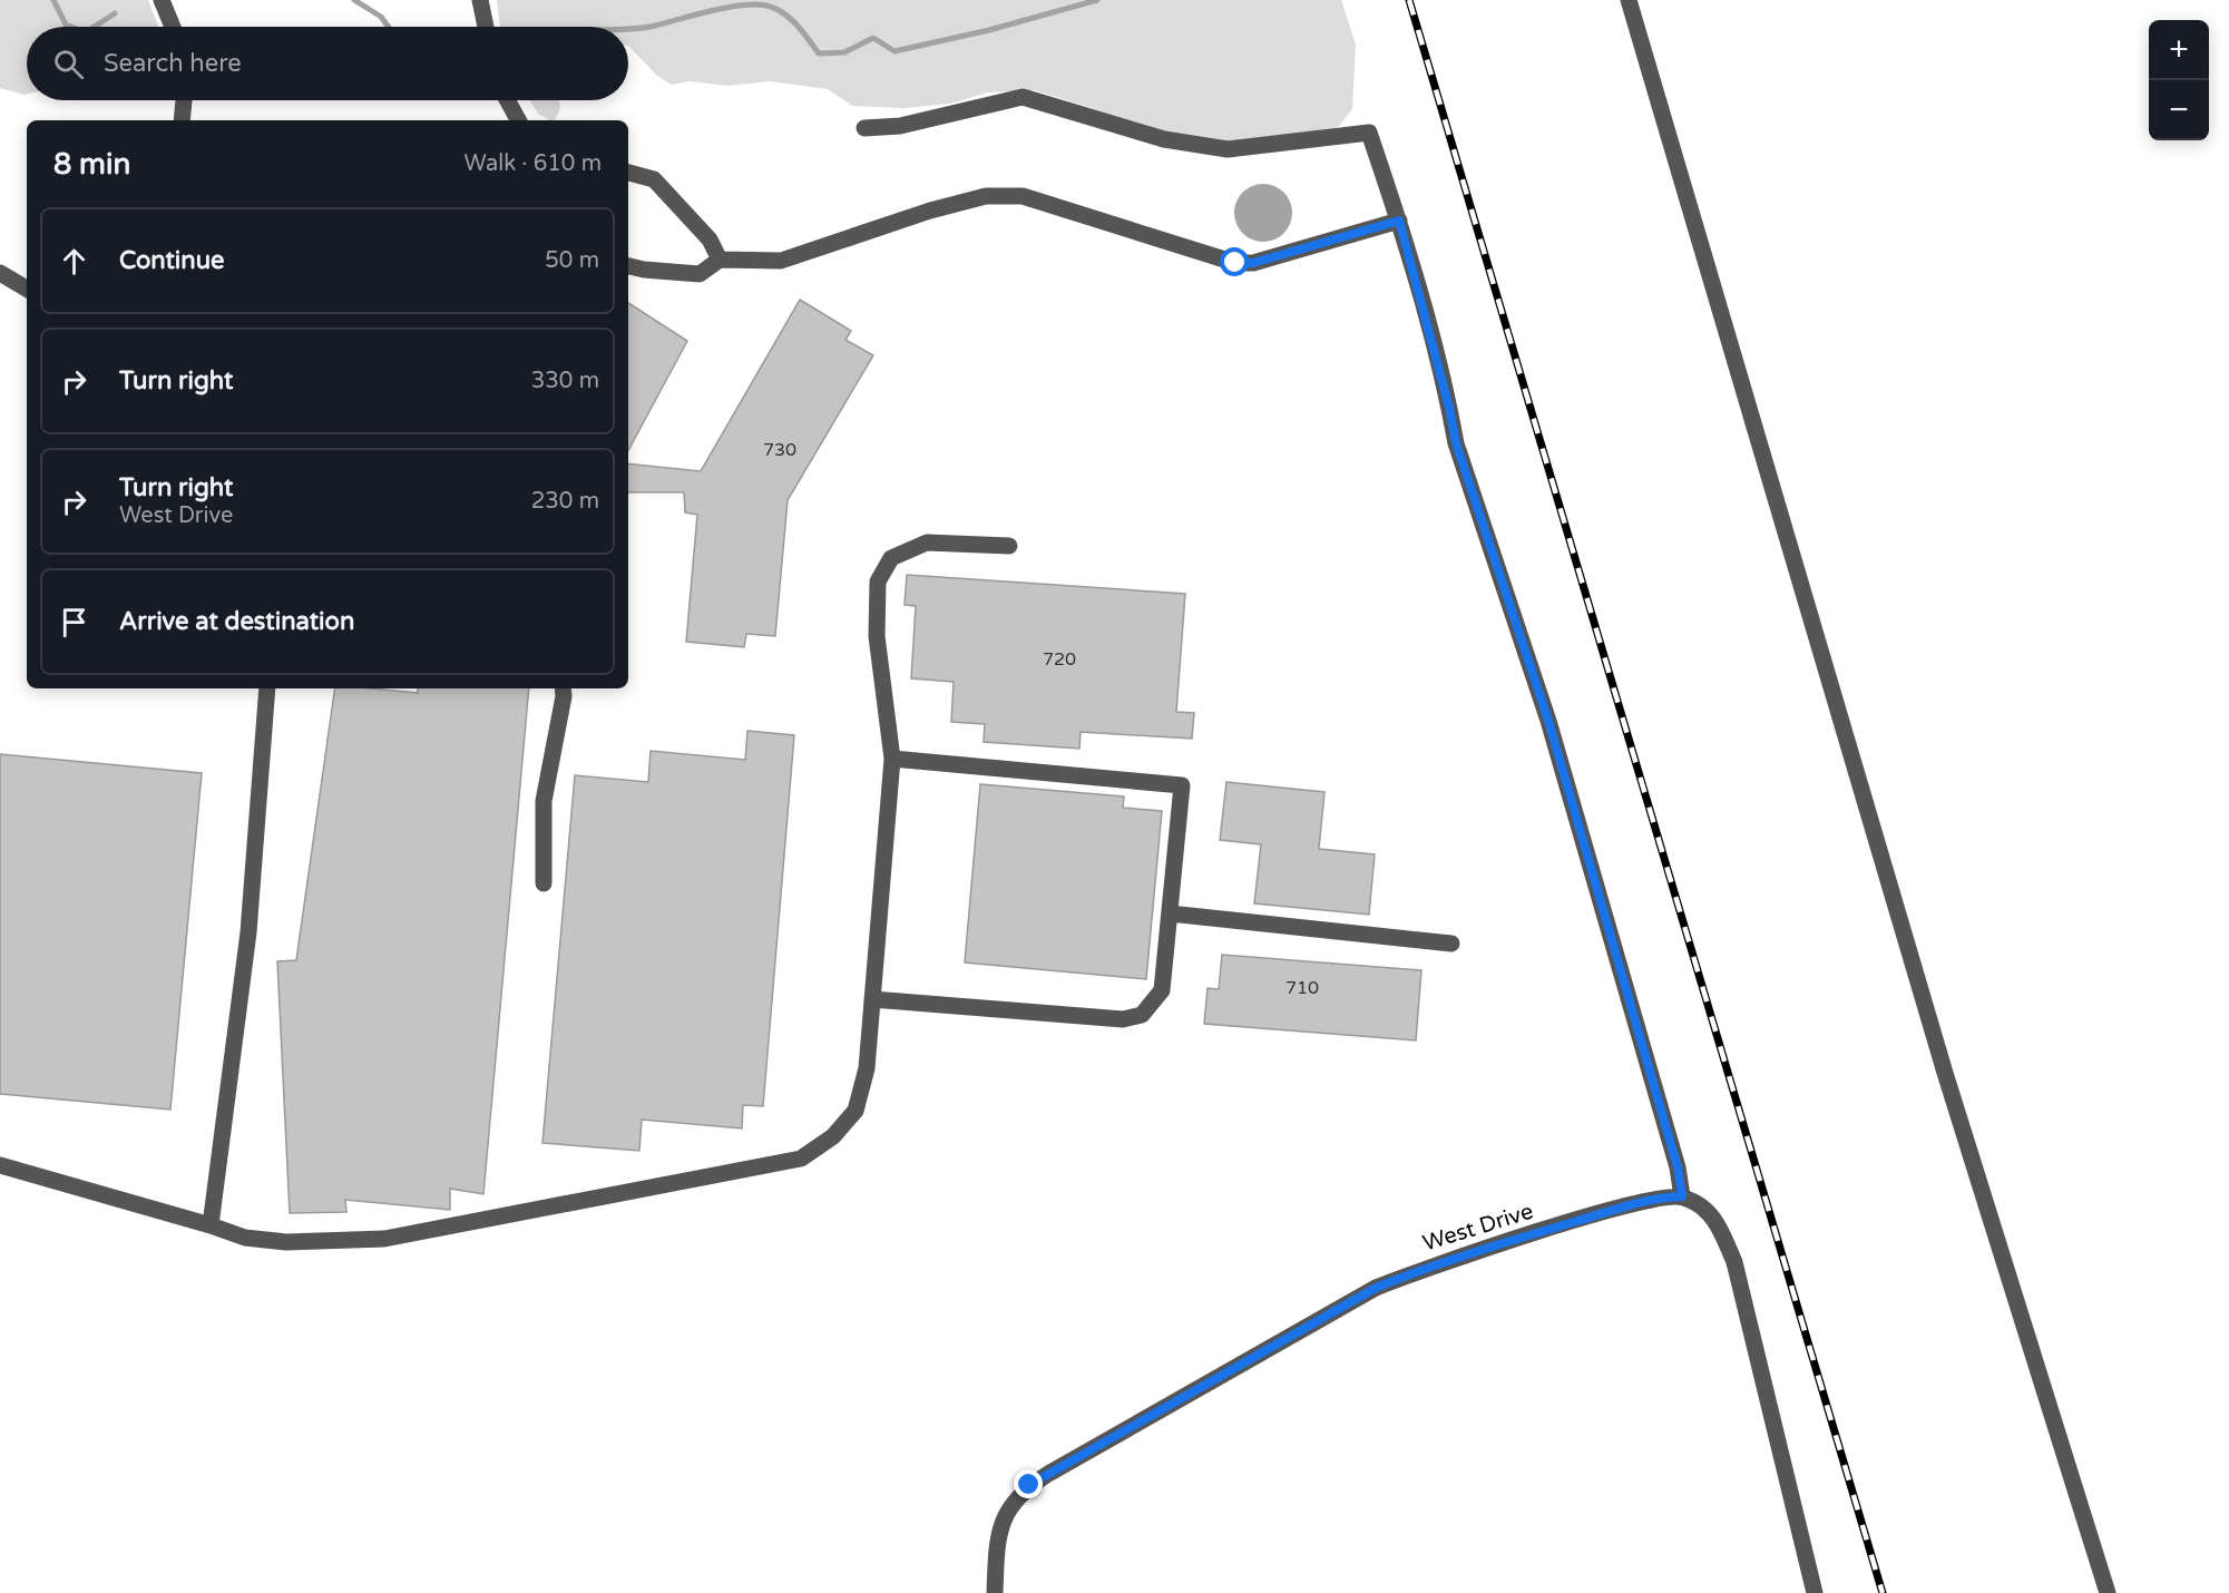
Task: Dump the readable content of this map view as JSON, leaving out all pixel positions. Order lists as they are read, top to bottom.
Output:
{
  "streets": {
    "street": ["West Drive"]
  },
  "house_numbers": ["730", "720", "710"],
  "page": {
    "map_buttons": ["+", "−"],
    "search": "Search here",
    "heading": ["8 min", "Walk · 610 m"],
    "list": [
      ["Continue", "50 m"],
      ["Turn right", "330 m"],
      ["Turn right", "West Drive", "230 m"],
      "Arrive at destination"
    ]
  }
}
